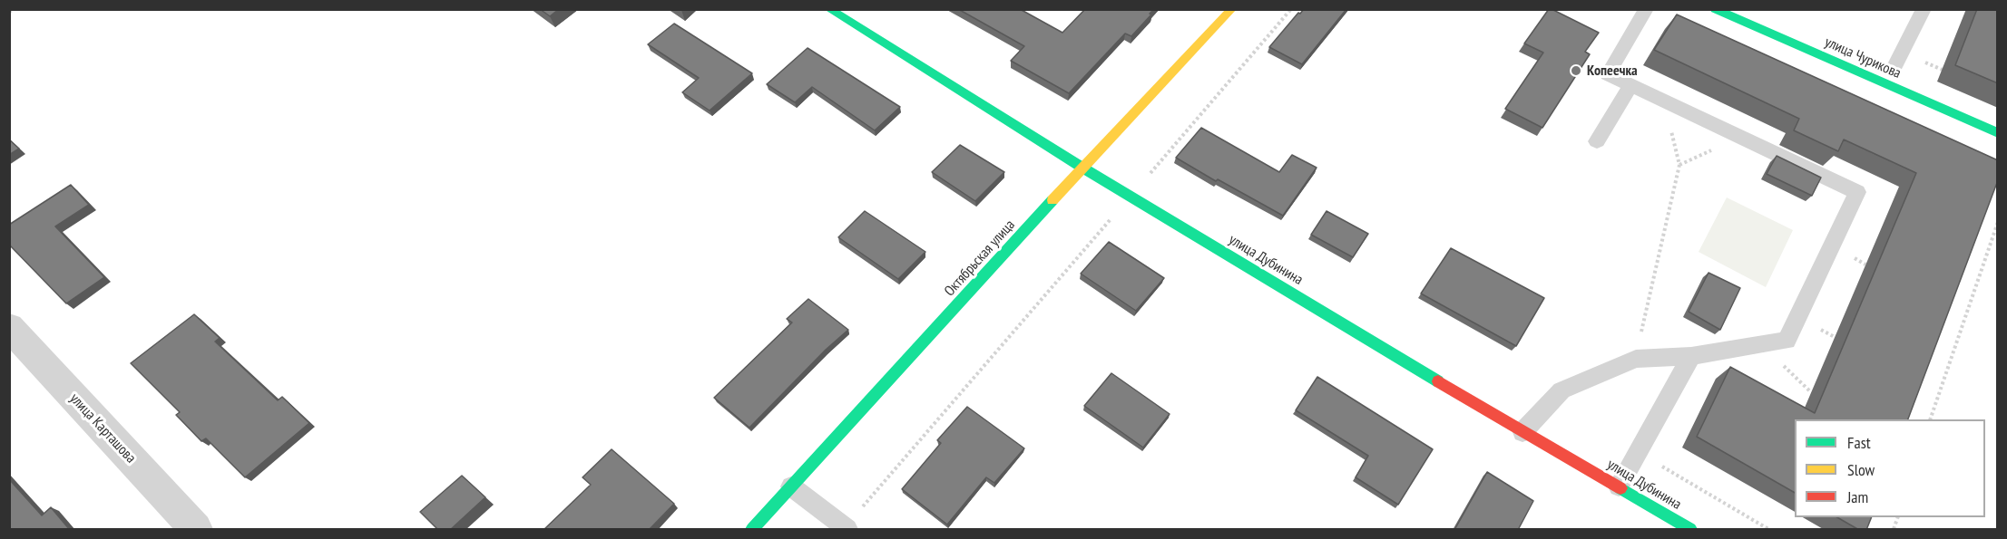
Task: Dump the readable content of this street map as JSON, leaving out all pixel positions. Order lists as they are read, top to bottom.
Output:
{
  "streets": {
    "street": [
      "улица Чурикова",
      "Октябрьская улица",
      "улица Дубинина",
      "улица Карташова"
    ]
  },
  "crossings": [
    ["Октябрьская улица", "улица Дубинина"]
  ],
  "places": ["Копеечка"],
  "legend": ["Fast", "Slow", "Jam"]
}
